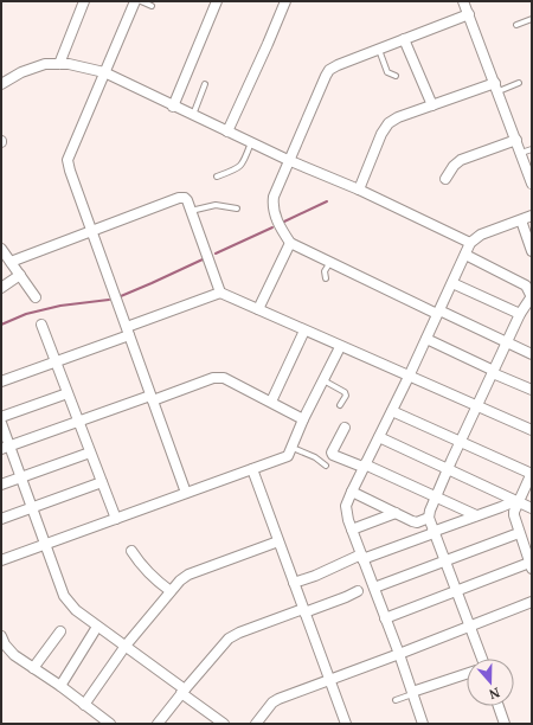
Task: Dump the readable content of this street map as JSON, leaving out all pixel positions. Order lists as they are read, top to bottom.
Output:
{
  "north": "bottom"
}
